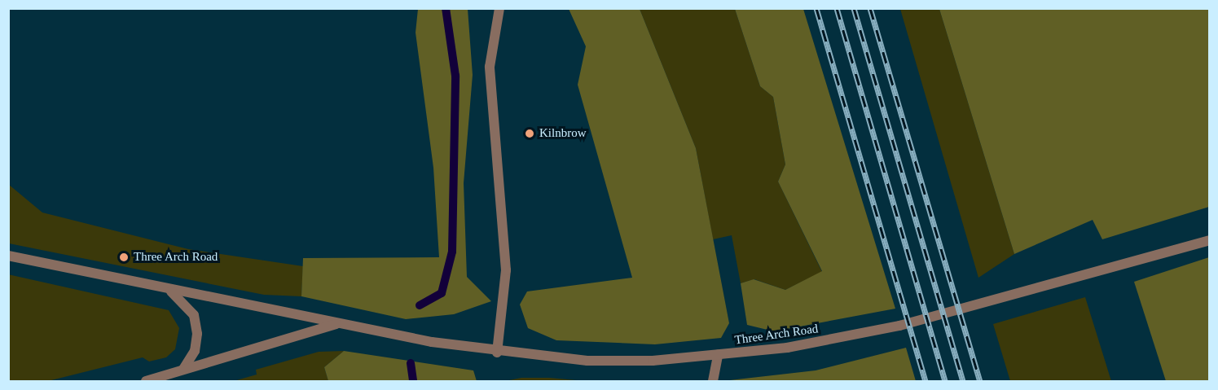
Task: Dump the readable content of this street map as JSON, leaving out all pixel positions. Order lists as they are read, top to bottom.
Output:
{
  "streets": {
    "street": ["Three Arch Road"]
  },
  "places": ["Kilnbrow", "Three Arch Road"]
}
